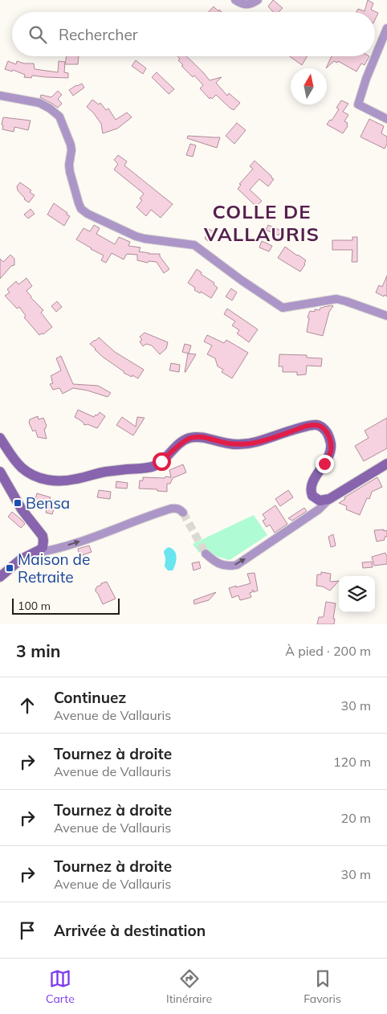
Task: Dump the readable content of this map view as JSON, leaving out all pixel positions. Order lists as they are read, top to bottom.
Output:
{
  "districts": ["COLLE DE VALLAURIS"],
  "places": {
    "transit": ["Bensa", "Maison de Retraite"]
  },
  "scale_bar": "100 m",
  "north": "top",
  "page": {
    "search": "Rechercher",
    "scale": "100 m",
    "heading": ["3 min", "À pied · 200 m"],
    "list": [
      ["Continuez", "Avenue de Vallauris", "30 m"],
      ["Tournez à droite", "Avenue de Vallauris", "120 m"],
      ["Tournez à droite", "Avenue de Vallauris", "20 m"],
      ["Tournez à droite", "Avenue de Vallauris", "30 m"],
      "Arrivée à destination"
    ],
    "nav": ["Carte", "Itinéraire", "Favoris"]
  }
}
